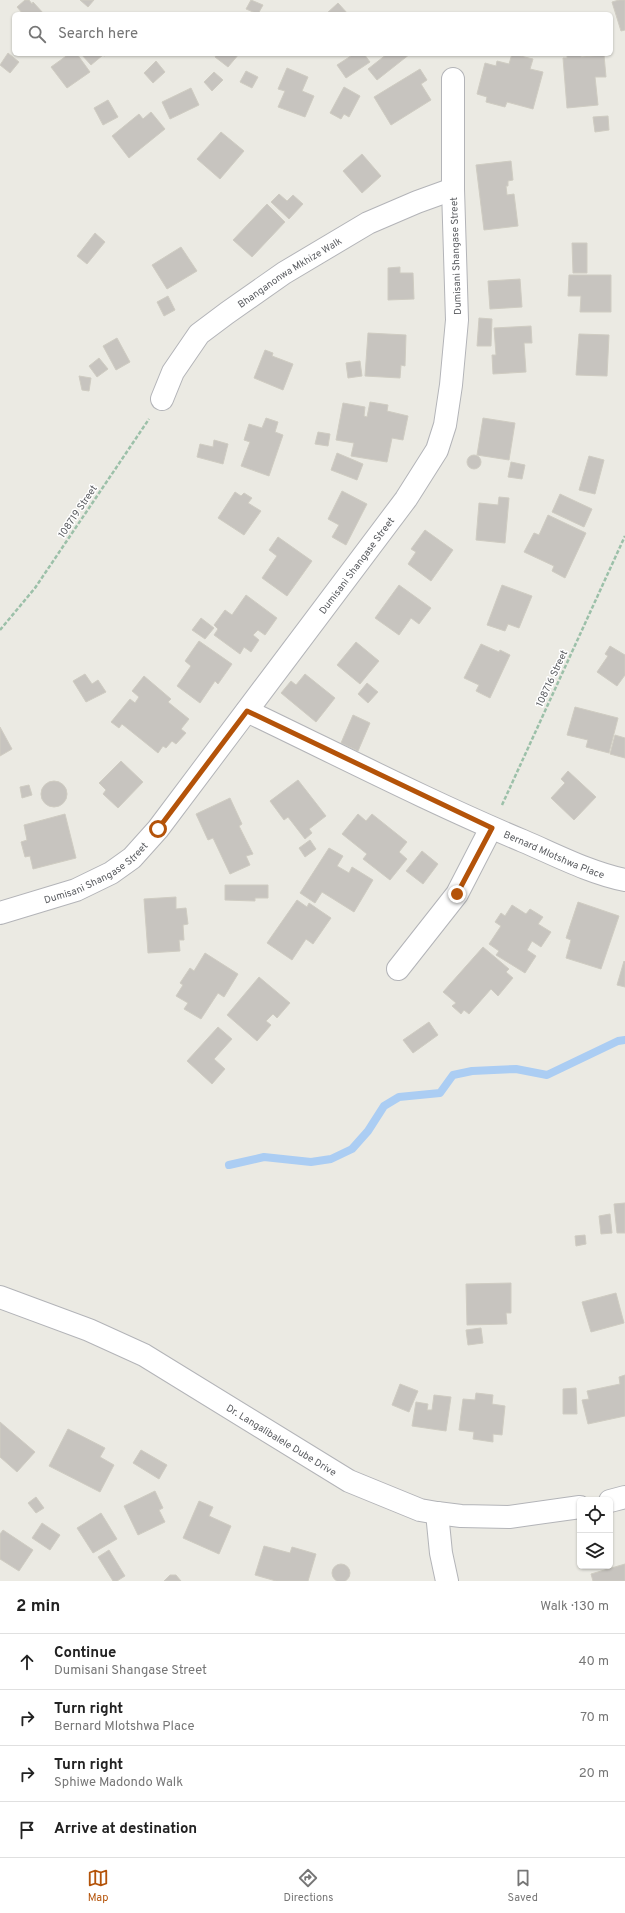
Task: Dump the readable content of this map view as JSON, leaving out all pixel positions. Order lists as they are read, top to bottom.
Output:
{
  "streets": {
    "street": [
      "Dumisani Shangase Street",
      "Bhanganonwa Mkhize Walk",
      "Bernard Mlotshwa Place",
      "Dr. Langalibalele Dube Drive"
    ],
    "path": ["108719 Street", "108716 Street"]
  },
  "crossings": [
    ["Dumisani Shangase Street", "Bhanganonwa Mkhize Walk"],
    ["Dumisani Shangase Street", "Bernard Mlotshwa Place"],
    ["Bhanganonwa Mkhize Walk", "108719 Street"],
    ["108716 Street", "Bernard Mlotshwa Place"]
  ],
  "page": {
    "search": "Search here",
    "heading": ["2 min", "Walk · 130 m"],
    "list": [
      ["Continue", "Dumisani Shangase Street", "40 m"],
      ["Turn right", "Bernard Mlotshwa Place", "70 m"],
      ["Turn right", "Sphiwe Madondo Walk", "20 m"],
      "Arrive at destination"
    ],
    "nav": ["Map", "Directions", "Saved"]
  }
}
